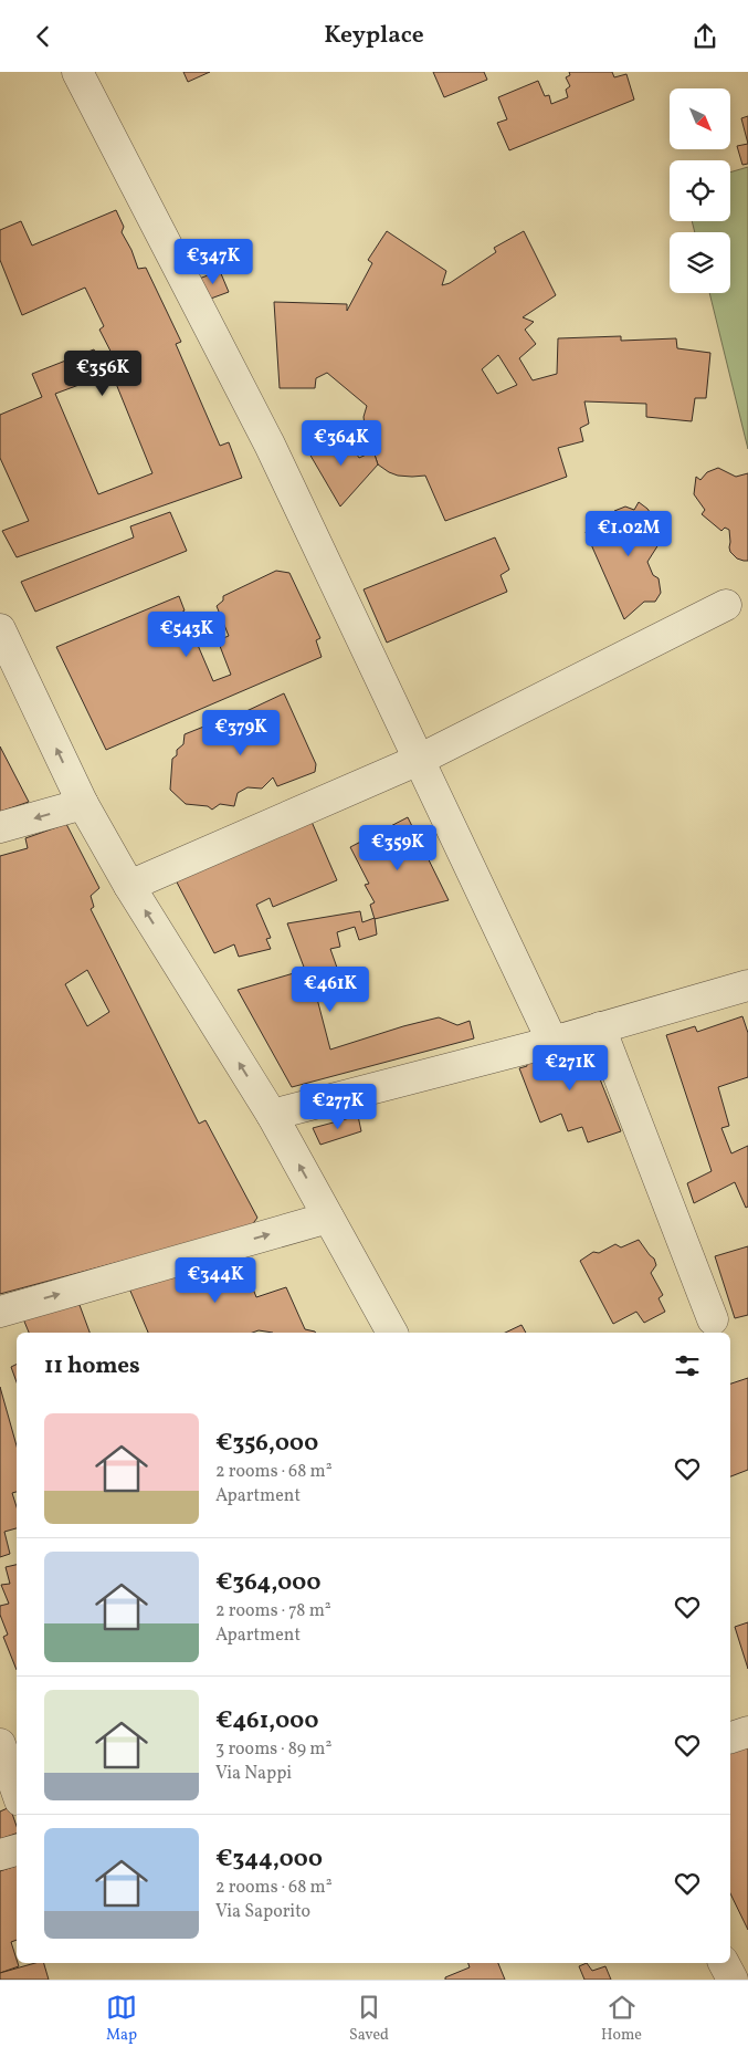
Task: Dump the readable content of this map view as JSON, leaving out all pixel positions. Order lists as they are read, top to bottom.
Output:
{
  "north": "bottom right",
  "page": {
    "header": "Keyplace",
    "price": [
      "€347K",
      "€356K",
      "€364K",
      "€1.02M",
      "€543K",
      "€379K",
      "€359K",
      "€461K",
      "€271K",
      "€277K",
      "€344K"
    ],
    "heading": "11 homes",
    "list": [
      {
        "name": "€356,000",
        "note": "2 rooms · 68 m² · Apartment"
      },
      {
        "name": "€364,000",
        "note": "2 rooms · 78 m² · Apartment"
      },
      {
        "name": "€461,000",
        "note": "3 rooms · 89 m² · Via Nappi"
      },
      {
        "name": "€344,000",
        "note": "2 rooms · 68 m² · Via Saporito"
      }
    ],
    "tabs": ["Map", "Saved", "Home"]
  }
}
